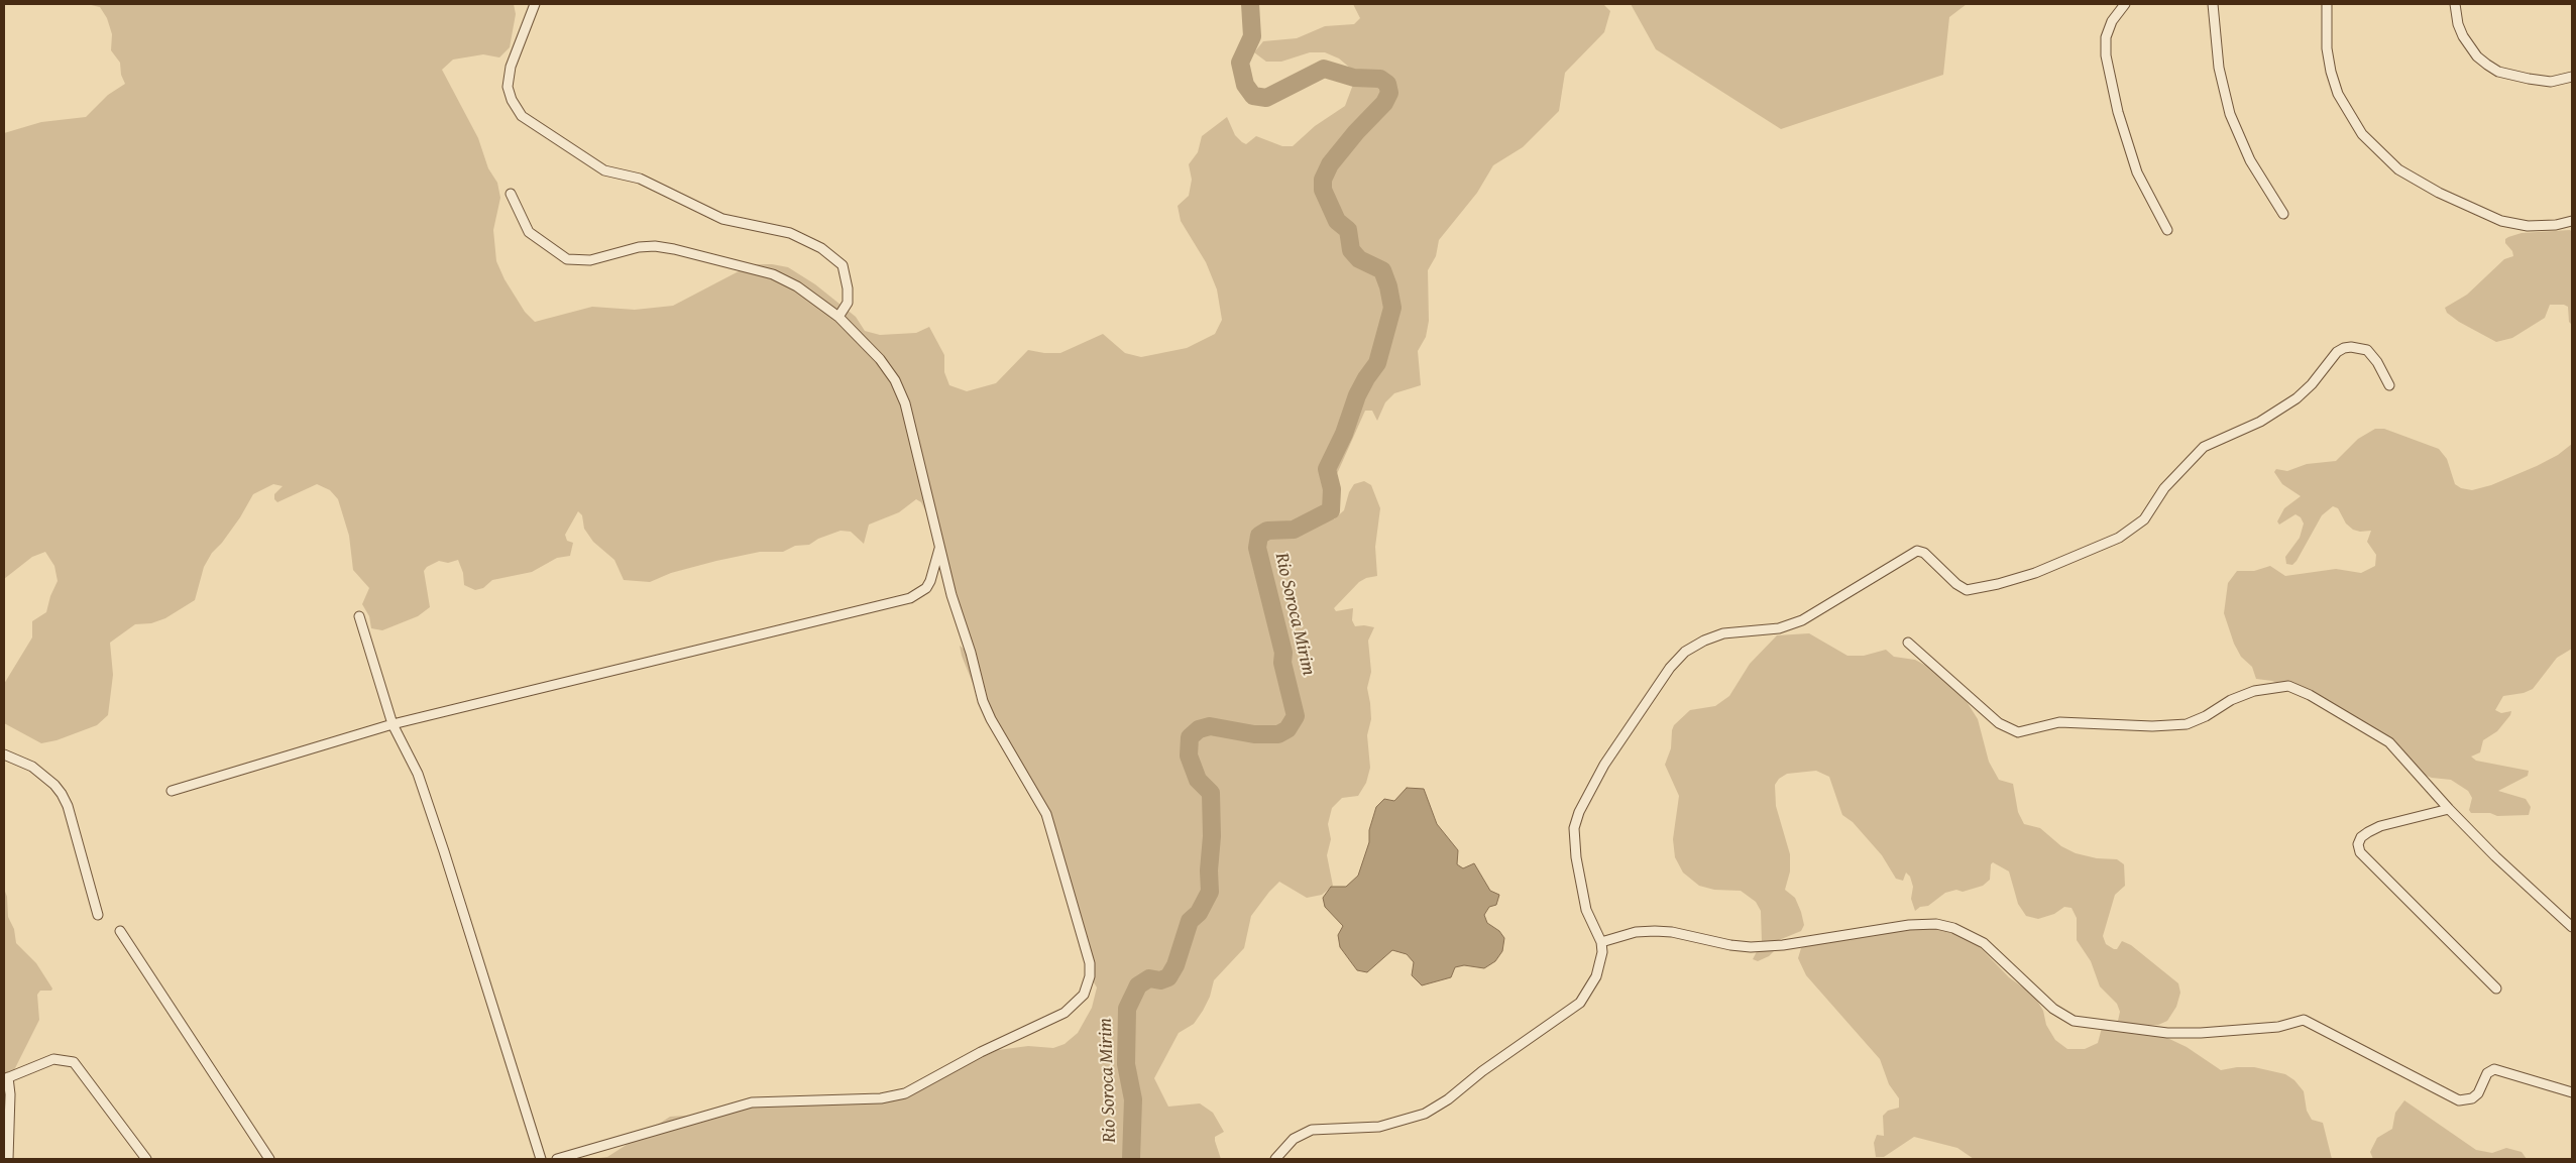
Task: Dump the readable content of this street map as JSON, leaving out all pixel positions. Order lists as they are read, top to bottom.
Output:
{
  "water": ["Rio Soroca Mirim"]
}
